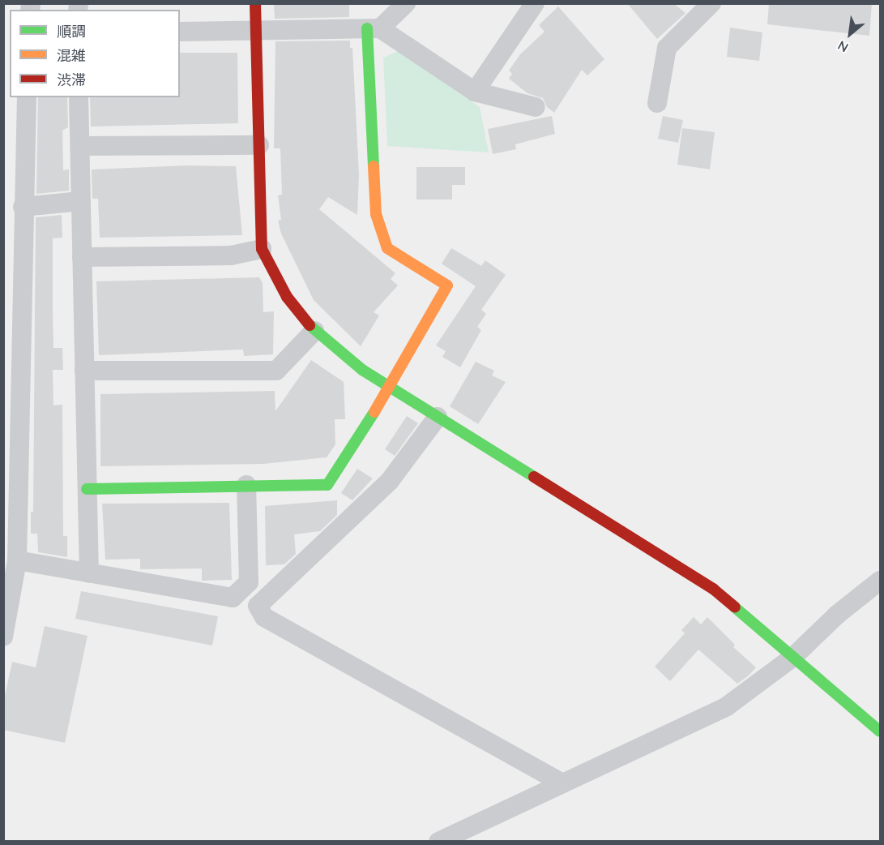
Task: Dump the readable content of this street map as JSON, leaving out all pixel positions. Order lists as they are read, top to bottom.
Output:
{
  "legend": ["順調", "混雑", "渋滞"],
  "north": "bottom left"
}
